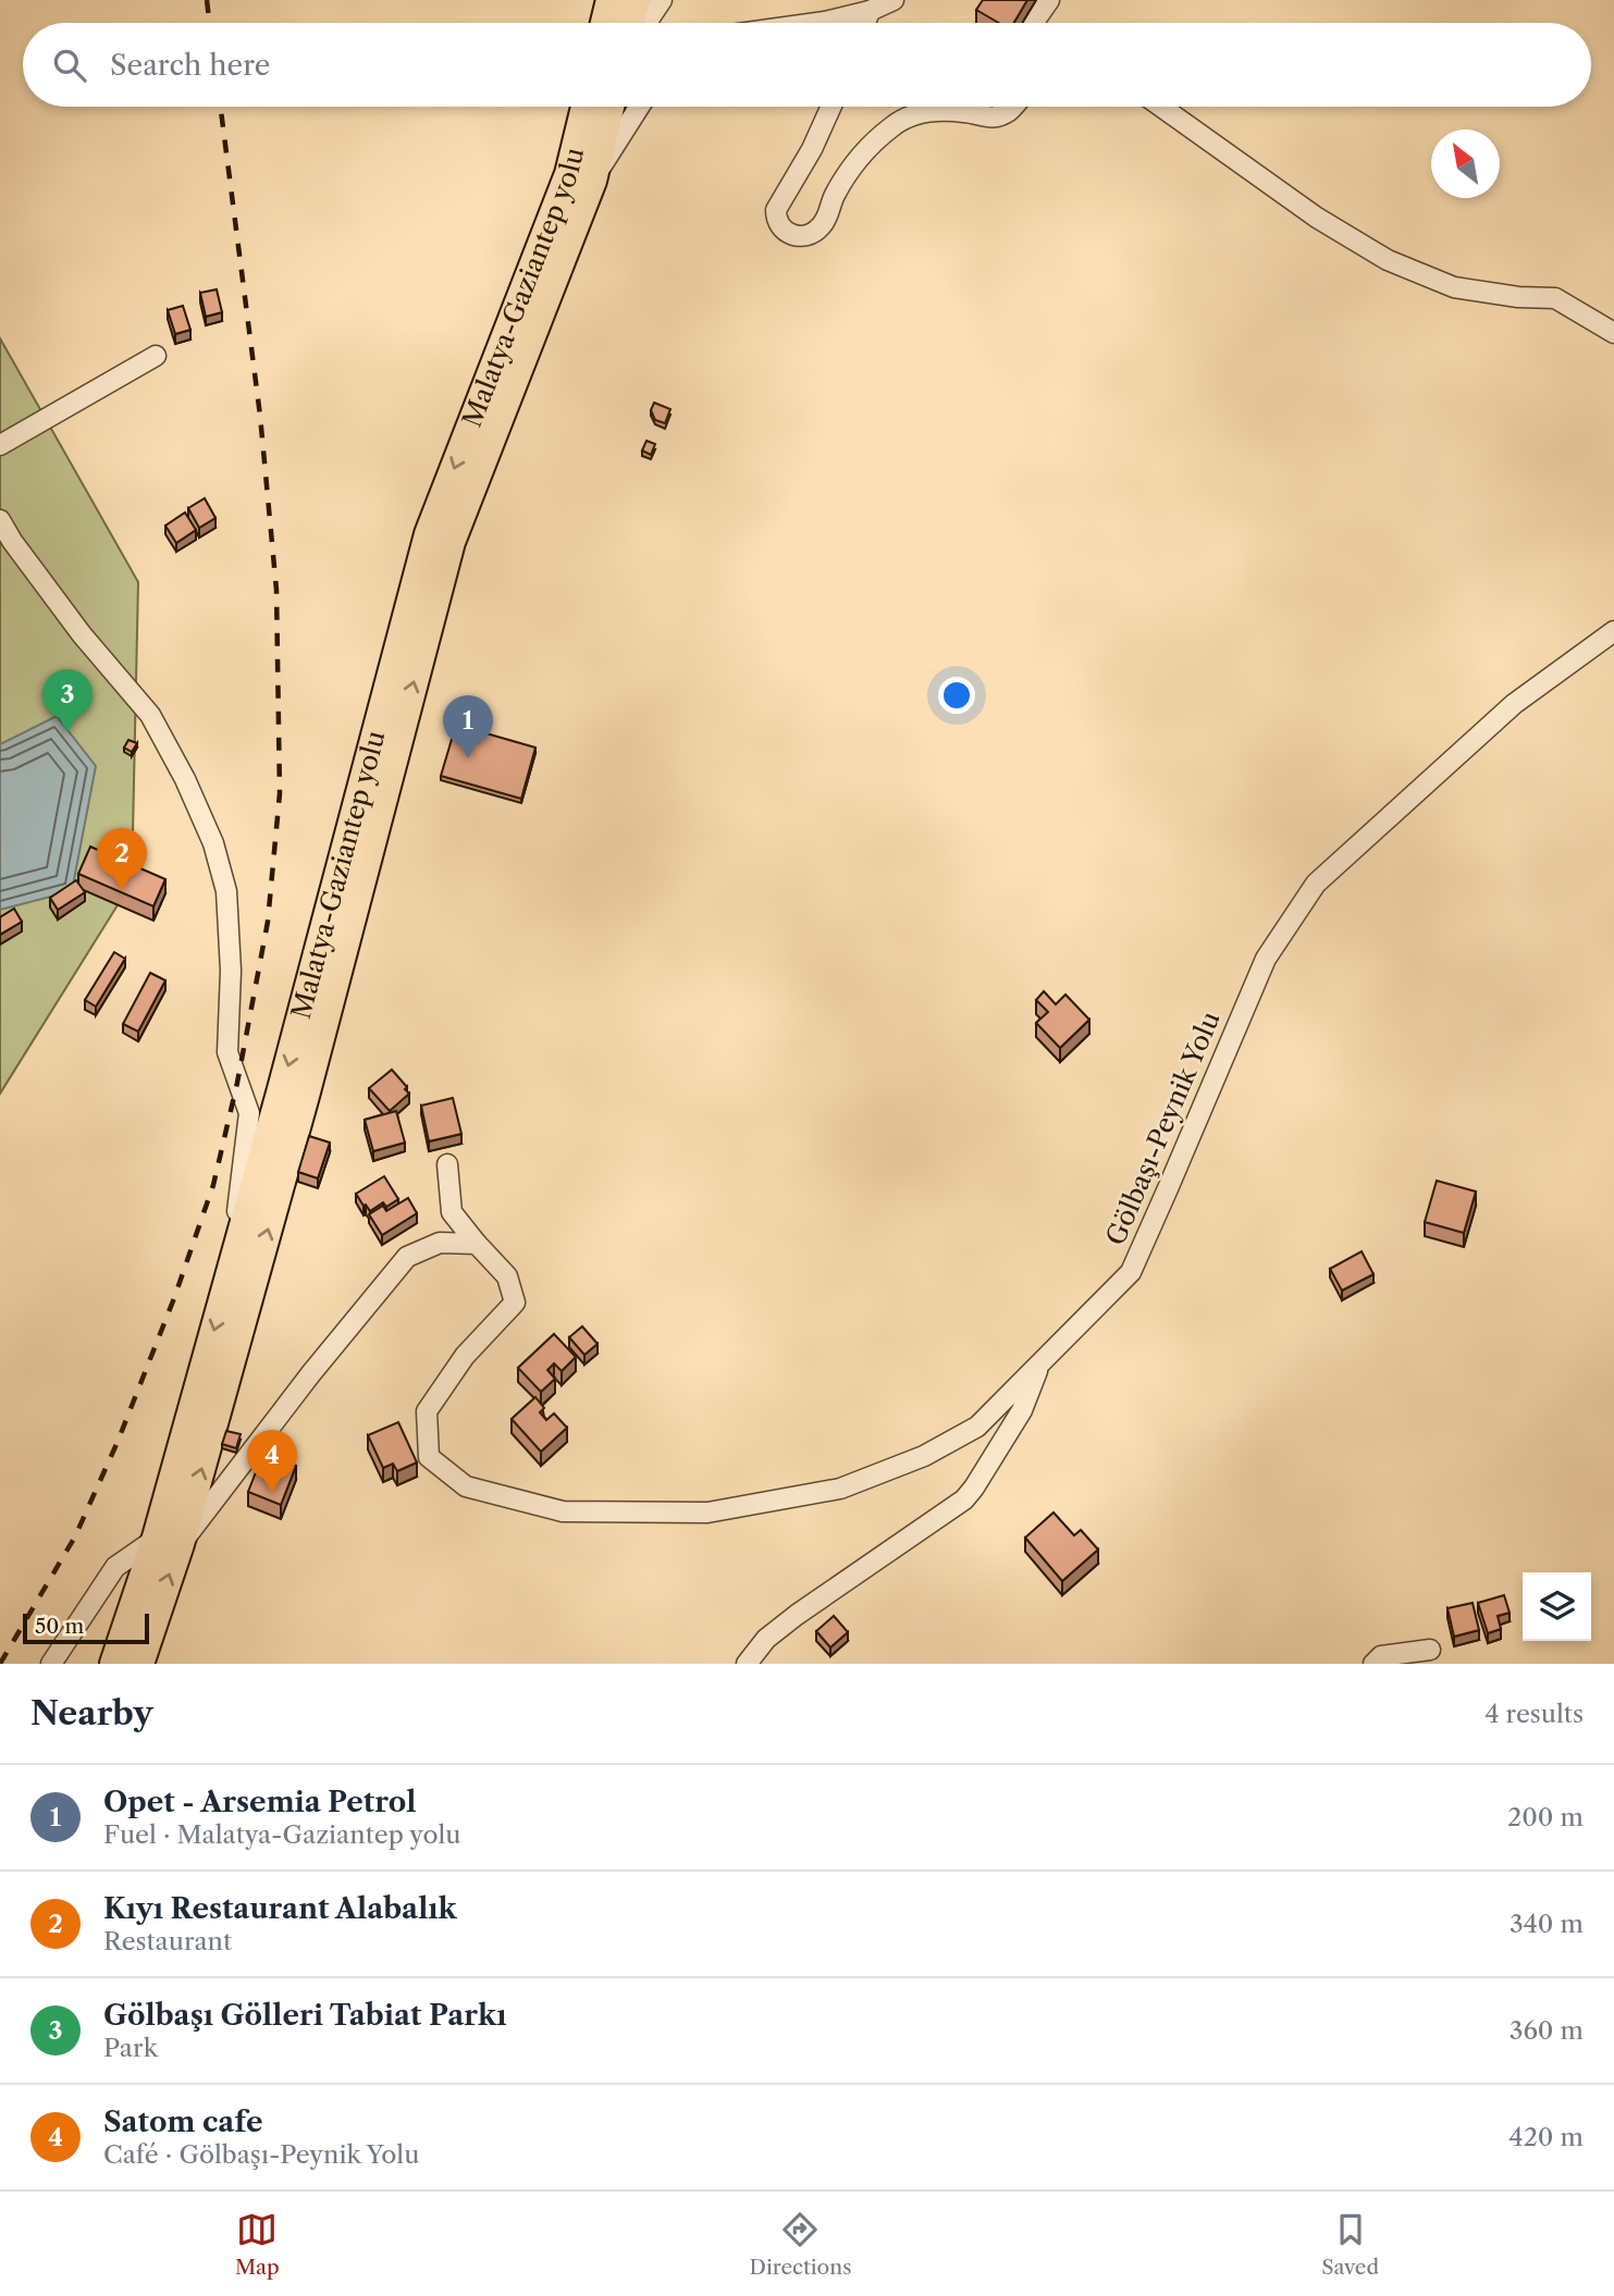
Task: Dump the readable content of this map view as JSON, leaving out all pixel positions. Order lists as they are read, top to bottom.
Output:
{
  "streets": {
    "highway": ["Malatya-Gaziantep yolu"],
    "street": ["Gölbaşı-Peynik Yolu"]
  },
  "scale_bar": "50 m",
  "north": "top left",
  "page": {
    "search": "Search here",
    "pins": [
      "3",
      "1",
      "2",
      "4"
    ],
    "scale": "50 m",
    "heading": ["Nearby", "4 results"],
    "list": [
      {
        "mark": "1",
        "name": "Opet - Arsemia Petrol",
        "note": "Fuel · Malatya-Gaziantep yolu",
        "value": "200 m"
      },
      {
        "mark": "2",
        "name": "Kıyı Restaurant Alabalık",
        "note": "Restaurant",
        "value": "340 m"
      },
      {
        "mark": "3",
        "name": "Gölbaşı Gölleri Tabiat Parkı",
        "note": "Park",
        "value": "360 m"
      },
      {
        "mark": "4",
        "name": "Satom cafe",
        "note": "Café · Gölbaşı-Peynik Yolu",
        "value": "420 m"
      }
    ],
    "nav": ["Map", "Directions", "Saved"]
  }
}
